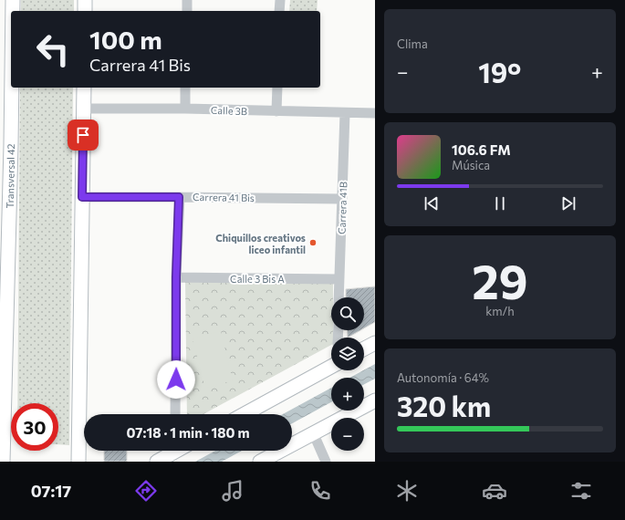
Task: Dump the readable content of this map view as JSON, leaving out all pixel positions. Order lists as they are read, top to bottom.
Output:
{
  "streets": {
    "street": [
      "Calle 3B",
      "Transversal 42",
      "Carrera 41 Bis",
      "Carrera 41B",
      "Calle 3 Bis A"
    ]
  },
  "crossings": [
    ["Calle 3B", "Carrera 41B"],
    ["Carrera 41 Bis", "Carrera 41B"],
    ["Carrera 41B", "Calle 3 Bis A"]
  ],
  "places": ["Chiquillos creativos liceo infantil"],
  "page": {
    "tile": [
      "Clima",
      ["29", "km/h"],
      ["Autonomía · 64%", "320 km"]
    ],
    "turn": ["100 m", "Carrera 41 Bis"],
    "heat": ["−", "19°", "+"],
    "song": ["106.6 FM", "Música"],
    "map_buttons": ["+", "−"],
    "limit": "30",
    "trip": "07:18 · 1 min · 180 m",
    "tabs": "07:17"
  }
}
